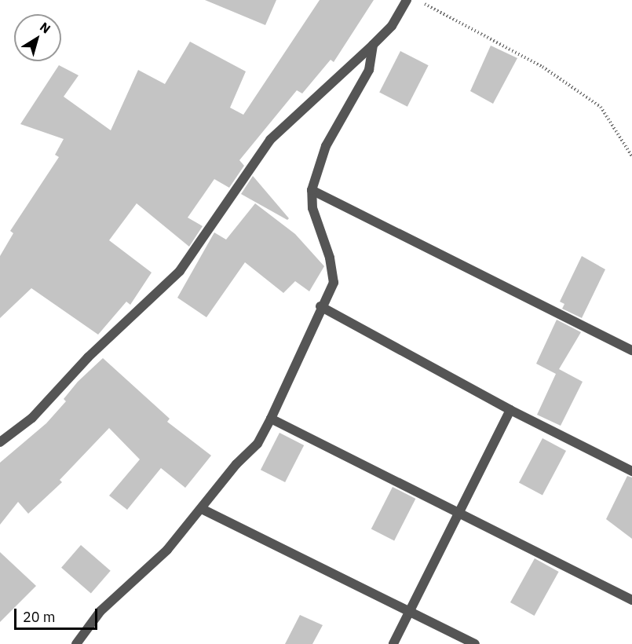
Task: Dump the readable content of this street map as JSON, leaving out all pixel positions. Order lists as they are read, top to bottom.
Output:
{
  "scale_bar": "20 m",
  "north": "top right"
}
